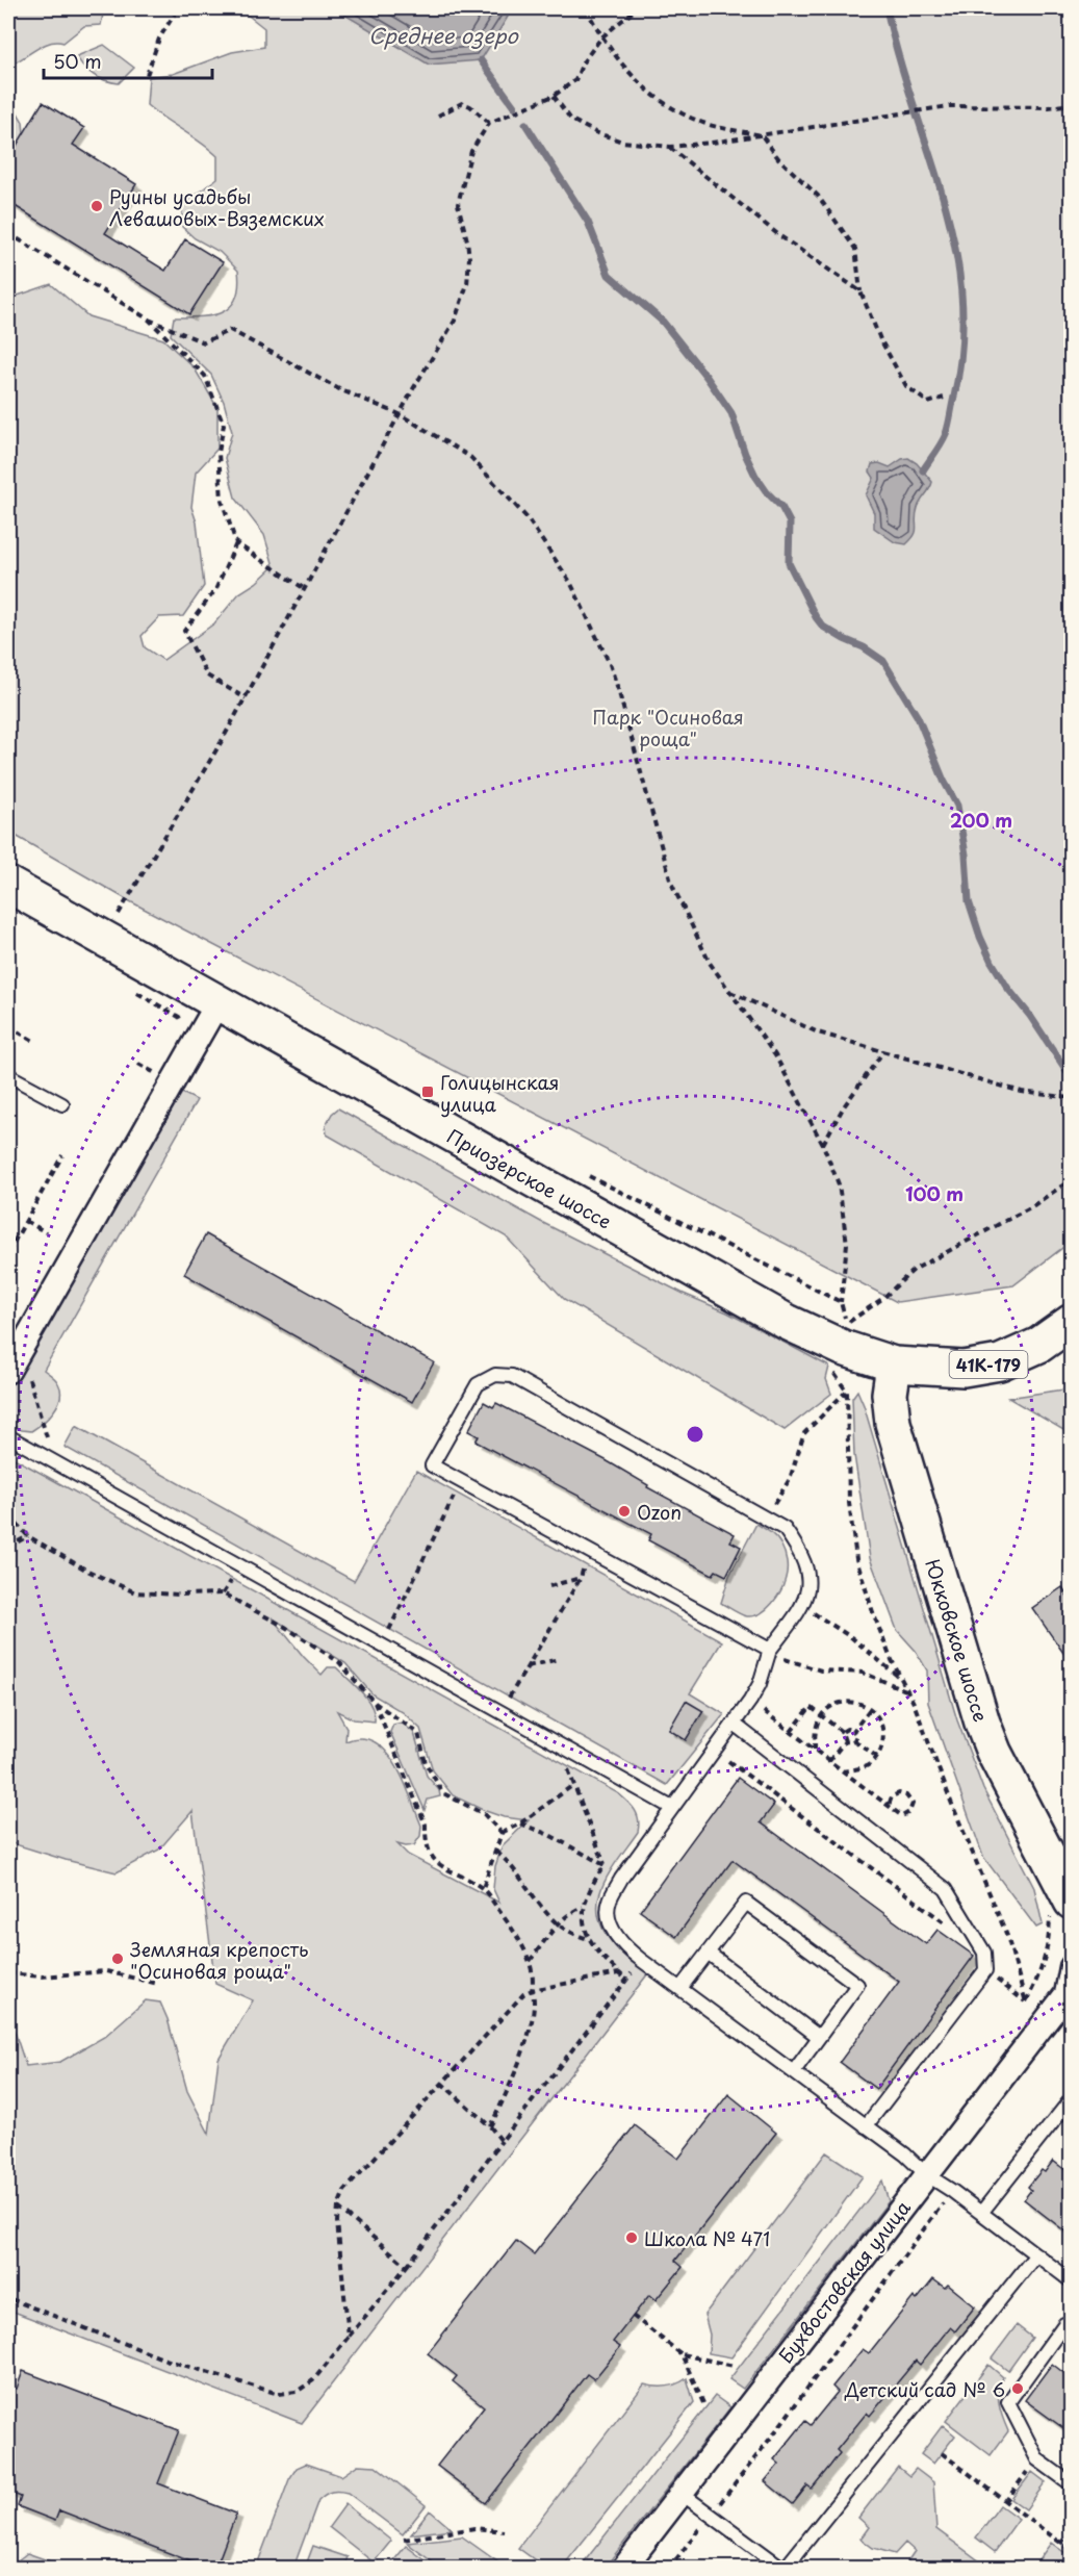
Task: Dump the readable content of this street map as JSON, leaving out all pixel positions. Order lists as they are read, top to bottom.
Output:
{
  "streets": {
    "main road": ["Приозерское шоссе", "41К-179", "Юкковское шоссе"],
    "street": ["Бухвостовская улица"]
  },
  "crossings": [
    ["Приозерское шоссе", "Юкковское шоссе"]
  ],
  "water": ["Среднее озеро"],
  "parks": ["Парк \"Осиновая роща\""],
  "places": {
    "other": [
      "Руины усадьбы Левашовых-Вяземских",
      "Ozon",
      "Земляная крепость \"Осиновая роща\"",
      "Школа № 471",
      "Детский сад № 6"
    ],
    "transit": ["Голицынская улица"]
  },
  "scale_bar": "50 m",
  "rings": ["200 m", "100 m"]
}
